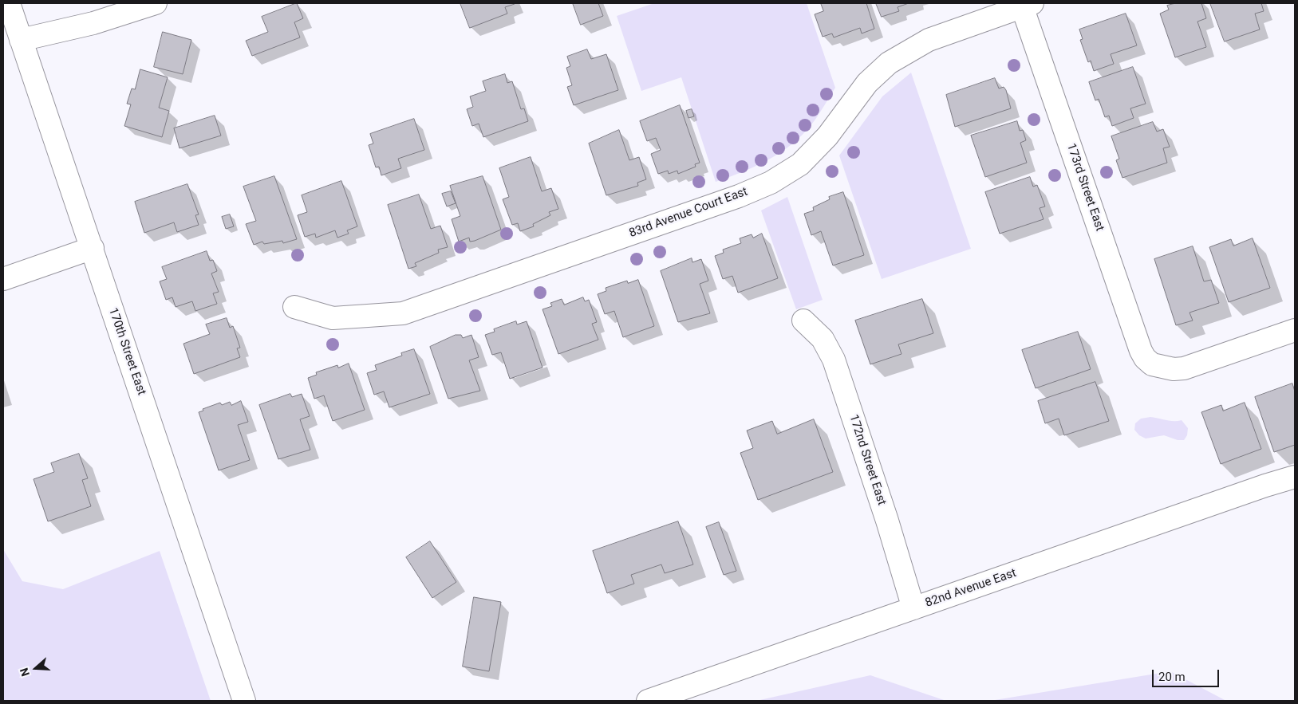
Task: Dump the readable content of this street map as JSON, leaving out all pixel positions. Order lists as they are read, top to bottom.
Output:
{
  "streets": {
    "street": [
      "173rd Street East",
      "83rd Avenue Court East",
      "170th Street East",
      "172nd Street East",
      "82nd Avenue East"
    ]
  },
  "crossings": [
    ["173rd Street East", "83rd Avenue Court East"],
    ["172nd Street East", "82nd Avenue East"]
  ],
  "scale_bar": "20 m",
  "north": "left"
}
